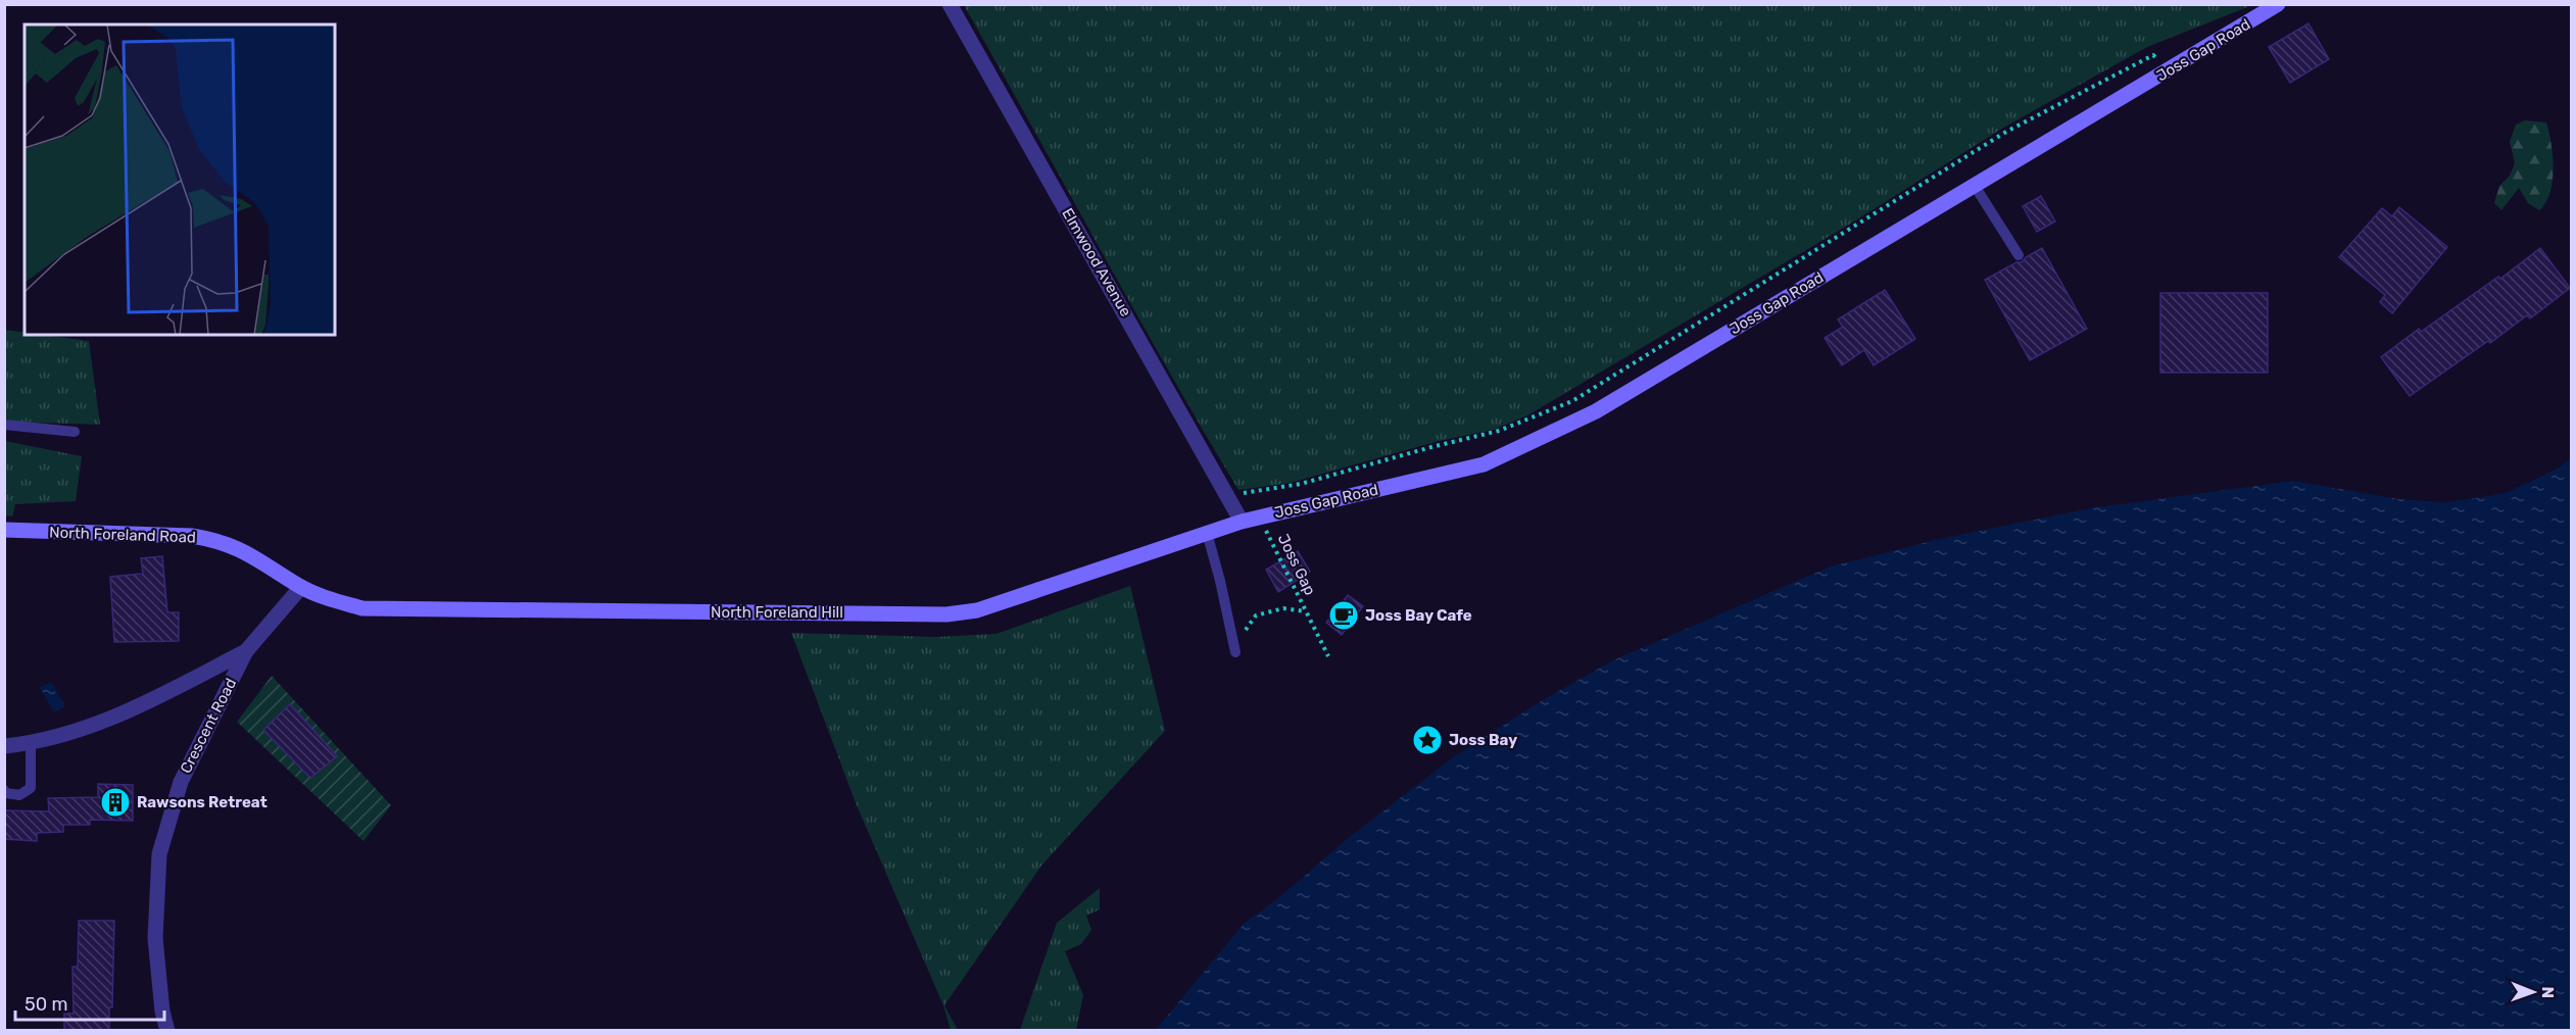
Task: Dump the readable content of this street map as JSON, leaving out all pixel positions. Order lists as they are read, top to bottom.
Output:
{
  "streets": {
    "main road": ["Joss Gap Road", "North Foreland Road", "North Foreland Hill"],
    "street": ["Elmwood Avenue", "Crescent Road"],
    "path": ["Joss Gap"]
  },
  "crossings": [
    ["Joss Gap Road", "Elmwood Avenue"],
    ["Joss Gap Road", "Joss Gap"],
    ["Joss Gap Road", "North Foreland Hill"],
    ["Elmwood Avenue", "North Foreland Hill"],
    ["North Foreland Road", "North Foreland Hill"],
    ["North Foreland Road", "Crescent Road"],
    ["North Foreland Hill", "Crescent Road"]
  ],
  "places": {
    "cafe": ["Joss Bay Cafe"],
    "place": ["Joss Bay"],
    "building": ["Rawsons Retreat"]
  },
  "scale_bar": "50 m",
  "north": "right"
}
